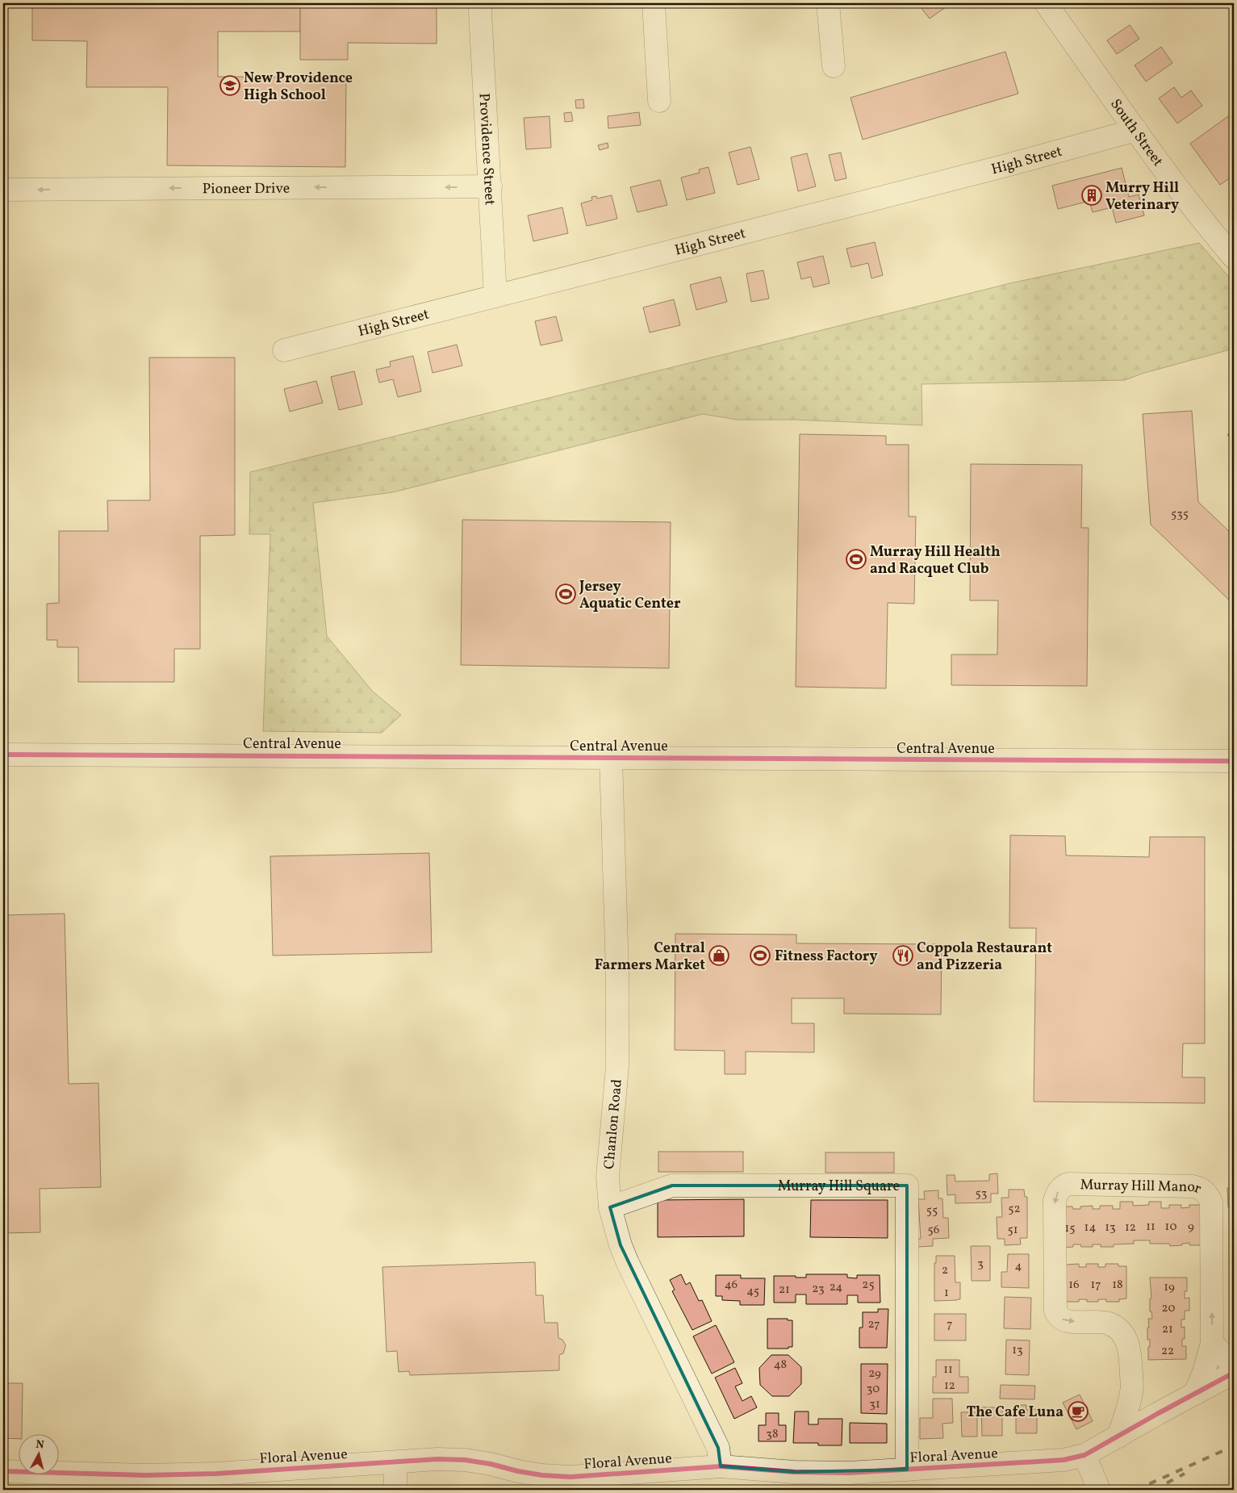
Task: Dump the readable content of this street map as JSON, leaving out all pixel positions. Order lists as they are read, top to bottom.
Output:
{
  "streets": {
    "street": [
      "South Street",
      "Providence Street",
      "High Street",
      "Pioneer Drive",
      "Central Avenue",
      "Chanlon Road",
      "Murray Hill Square",
      "Murray Hill Manor",
      "Floral Avenue"
    ]
  },
  "crossings": [
    ["South Street", "High Street"],
    ["Providence Street", "High Street"],
    ["Providence Street", "Pioneer Drive"],
    ["Central Avenue", "Chanlon Road"],
    ["Chanlon Road", "Murray Hill Square"],
    ["Chanlon Road", "Floral Avenue"],
    ["Murray Hill Square", "Floral Avenue"],
    ["Murray Hill Manor", "Floral Avenue"]
  ],
  "one_way": ["Pioneer Drive"],
  "places": {
    "school or university": ["New Providence High School"],
    "building": ["Murry Hill Veterinary"],
    "sports": ["Murray Hill Health and Racquet Club", "Jersey Aquatic Center", "Fitness Factory"],
    "shop": ["Central Farmers Market"],
    "restaurant": ["Coppola Restaurant and Pizzeria"],
    "cafe": ["The Cafe Luna"]
  },
  "house_numbers": [
    "535",
    "53",
    "52",
    "55",
    "11",
    "10",
    "9",
    "14",
    "13",
    "12",
    "15",
    "56",
    "51",
    "3",
    "4",
    "2",
    "46",
    "25",
    "16",
    "17",
    "18",
    "24",
    "19",
    "23",
    "21",
    "45",
    "1",
    "20",
    "27",
    "7",
    "21",
    "13",
    "22",
    "48",
    "11",
    "29",
    "12",
    "30",
    "31",
    "38"
  ],
  "north": "top"
}
